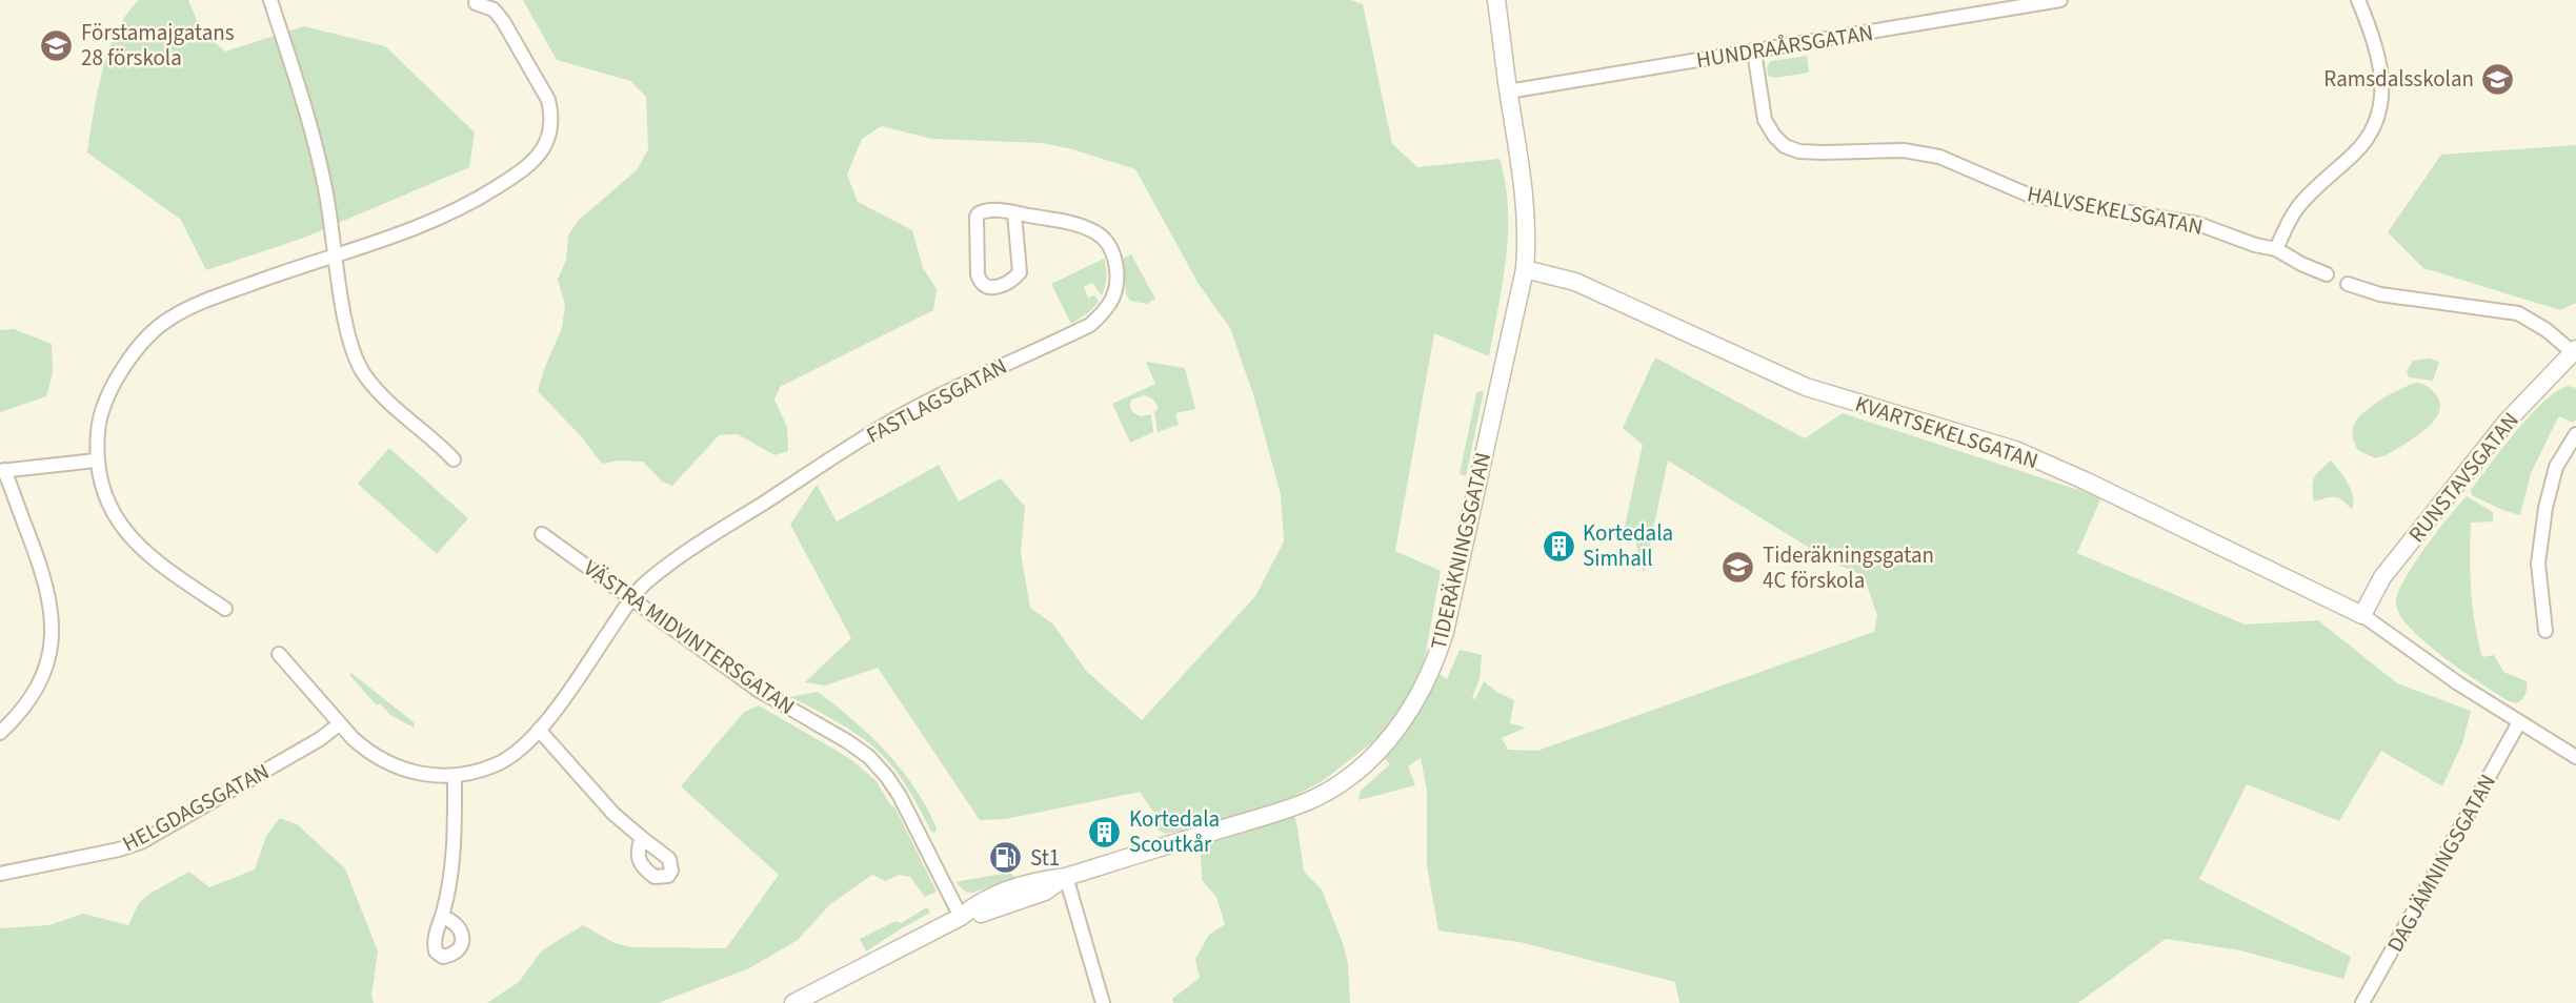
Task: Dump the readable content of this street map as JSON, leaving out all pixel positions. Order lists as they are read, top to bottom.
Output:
{
  "streets": {
    "street": [
      "HUNDRAÅRSGATAN",
      "HALVSEKELSGATAN",
      "FASTLAGSGATAN",
      "KVARTSEKELSGATAN",
      "RUNSTAVSGATAN",
      "TIDERÄKNINGSGATAN",
      "VÄSTRA MIDVINTERSGATAN",
      "HELGDAGSGATAN",
      "DAGJÄMNINGSGATAN"
    ]
  },
  "crossings": [
    ["HUNDRAÅRSGATAN", "HALVSEKELSGATAN"],
    ["HUNDRAÅRSGATAN", "TIDERÄKNINGSGATAN"],
    ["FASTLAGSGATAN", "VÄSTRA MIDVINTERSGATAN"],
    ["FASTLAGSGATAN", "HELGDAGSGATAN"],
    ["KVARTSEKELSGATAN", "RUNSTAVSGATAN"],
    ["KVARTSEKELSGATAN", "TIDERÄKNINGSGATAN"],
    ["TIDERÄKNINGSGATAN", "VÄSTRA MIDVINTERSGATAN"]
  ],
  "places": {
    "school or university": ["Förstamajgatans 28 förskola", "Ramsdalsskolan", "Tideräkningsgatan 4C förskola"],
    "building": ["Kortedala Simhall", "Kortedala Scoutkår"],
    "fuel station": ["St1"]
  }
}
